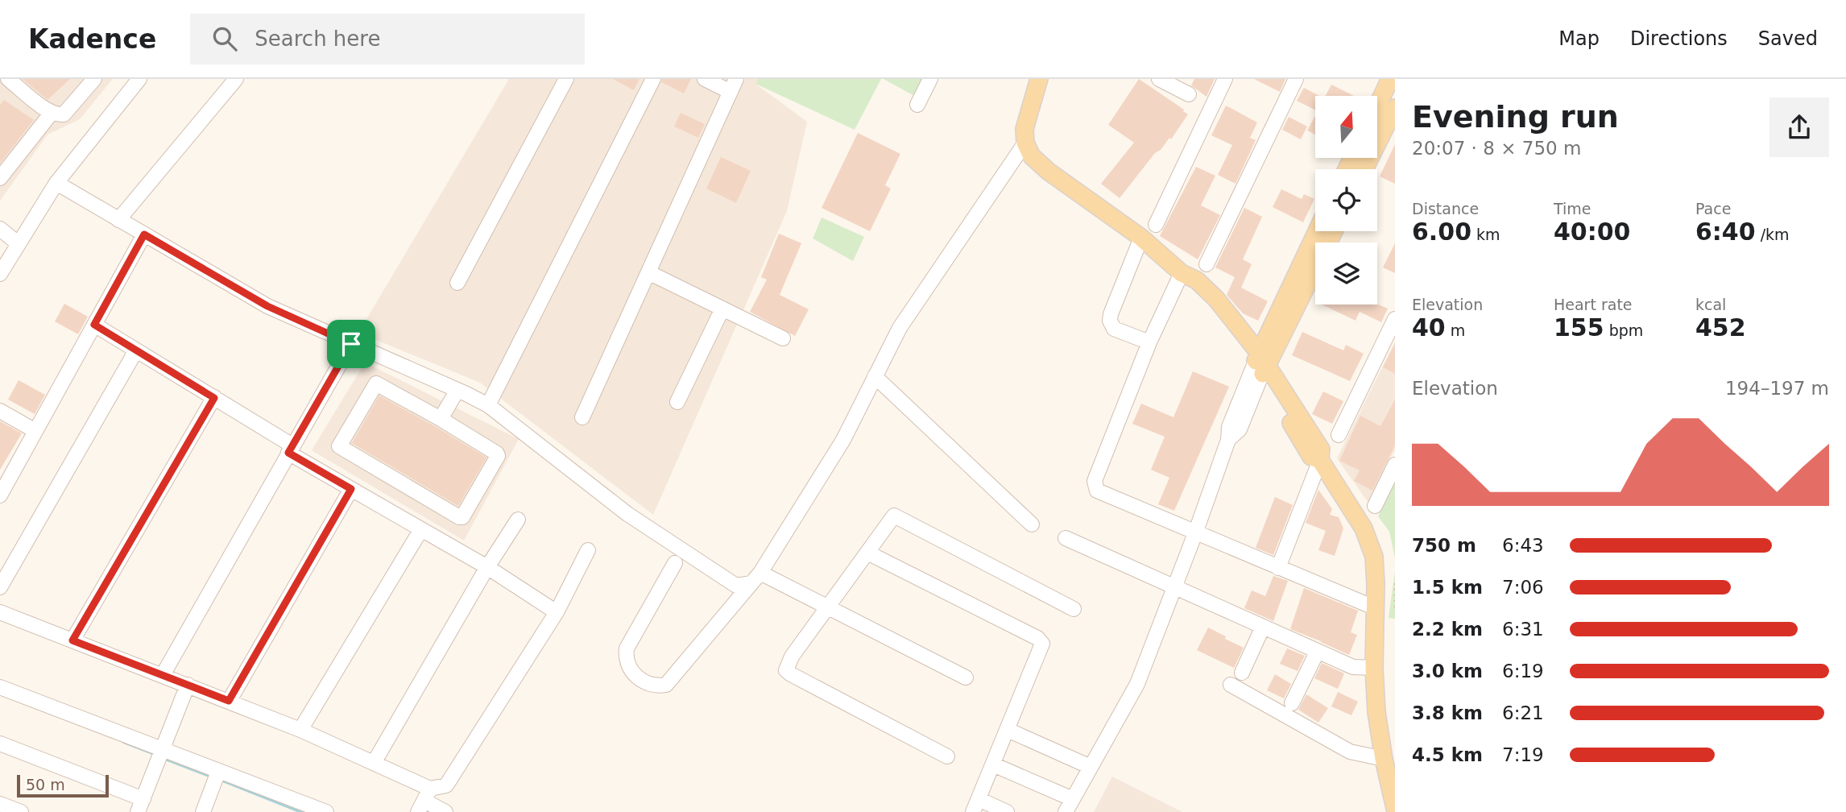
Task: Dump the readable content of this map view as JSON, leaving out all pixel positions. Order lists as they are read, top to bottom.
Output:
{
  "scale_bar": "50 m",
  "north": "top",
  "page": {
    "header": "Kadence",
    "search": "Search here",
    "nav": ["Map", "Directions", "Saved"],
    "heading": ["Evening run", "20:07 · 8 × 750 m"],
    "stats": [
      ["Distance", "6.00 km"],
      ["Time", "40:00"],
      ["Pace", "6:40 /km"],
      ["Elevation", "40 m"],
      ["Heart rate", "155 bpm"],
      ["kcal", "452"]
    ],
    "chart": ["Elevation", "194–197 m"],
    "list": [
      {
        "name": "750 m",
        "note": "6:43"
      },
      {
        "name": "1.5 km",
        "note": "7:06"
      },
      {
        "name": "2.2 km",
        "note": "6:31"
      },
      {
        "name": "3.0 km",
        "note": "6:19"
      },
      {
        "name": "3.8 km",
        "note": "6:21"
      },
      {
        "name": "4.5 km",
        "note": "7:19"
      }
    ],
    "scale": "50 m"
  }
}
